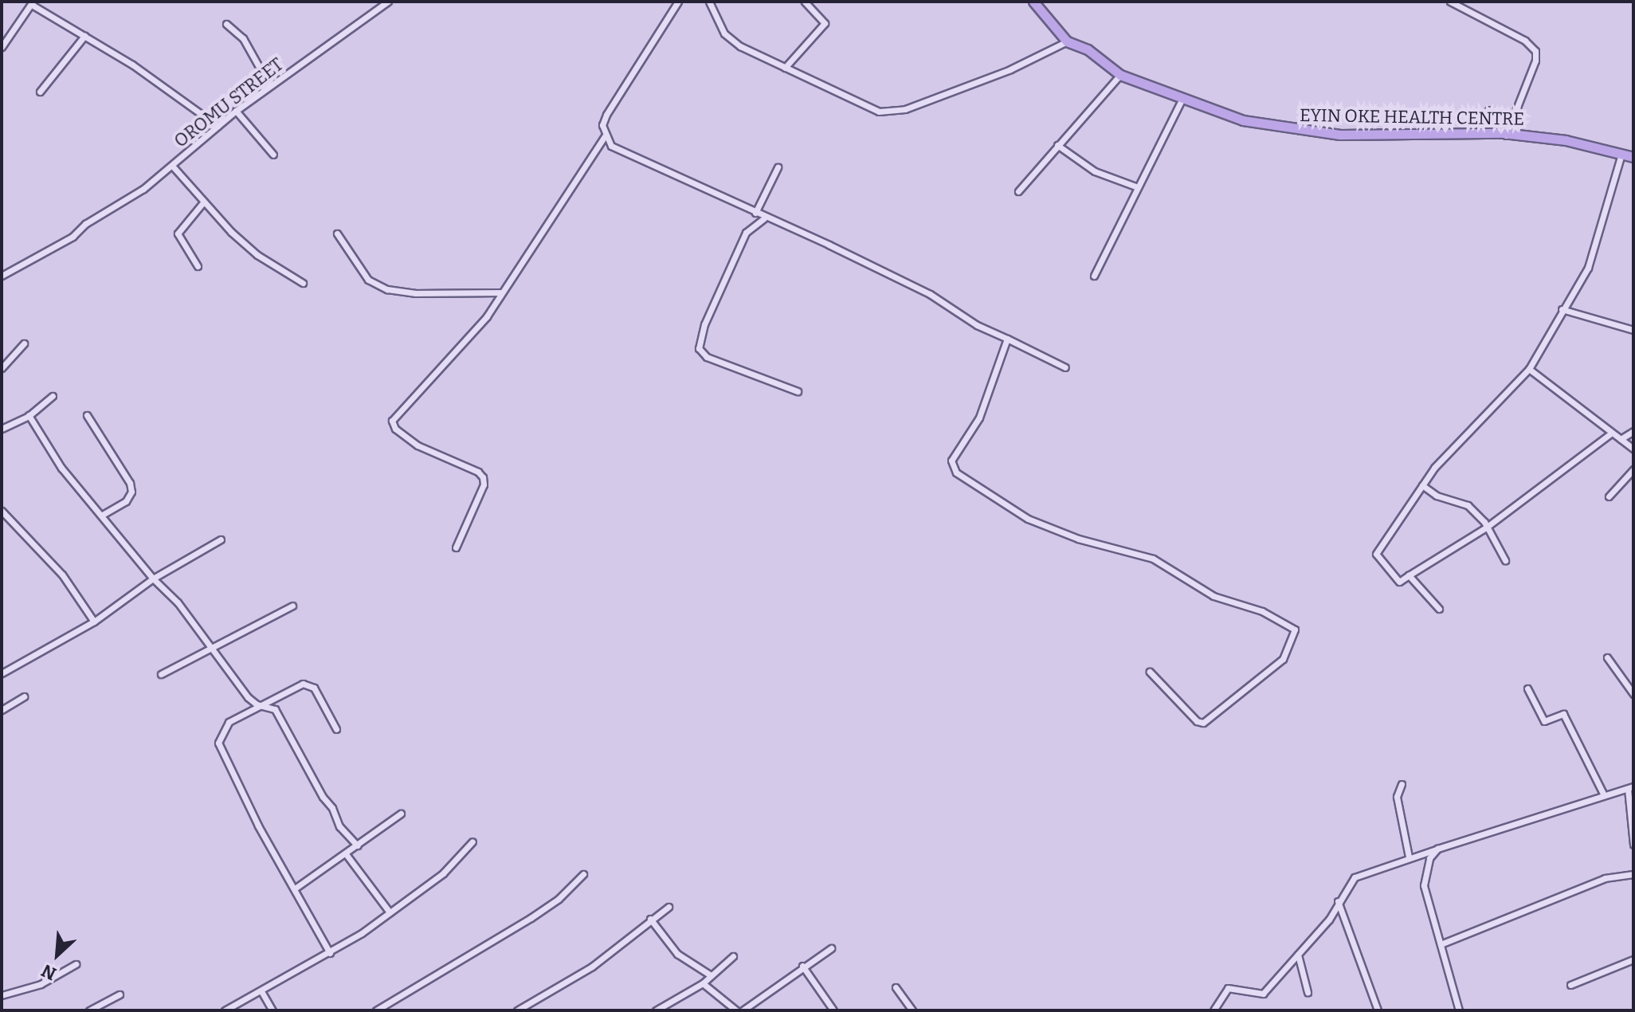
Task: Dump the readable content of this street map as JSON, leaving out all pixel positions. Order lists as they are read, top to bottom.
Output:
{
  "streets": {
    "main road": ["EYIN OKE HEALTH CENTRE"],
    "street": ["OROMU STREET"]
  },
  "north": "bottom left"
}
